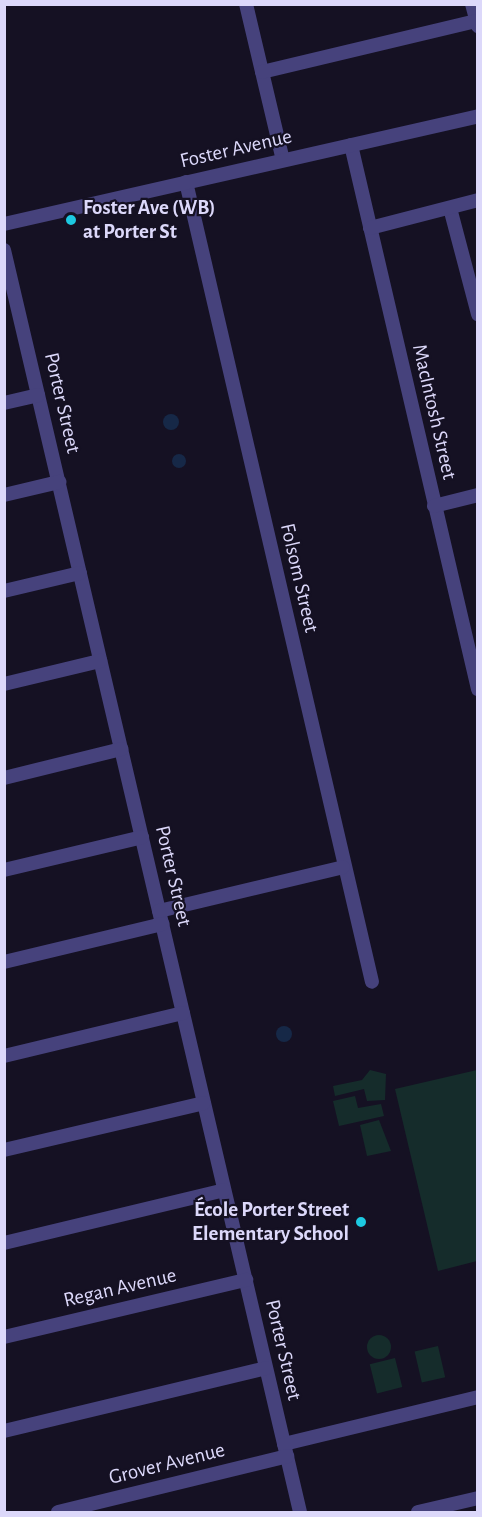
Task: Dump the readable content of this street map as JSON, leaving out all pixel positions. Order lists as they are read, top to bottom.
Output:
{
  "streets": {
    "street": [
      "Foster Avenue",
      "Porter Street",
      "MacIntosh Street",
      "Folsom Street",
      "Regan Avenue",
      "Grover Avenue"
    ]
  },
  "crossings": [
    ["Foster Avenue", "MacIntosh Street"],
    ["Foster Avenue", "Folsom Street"],
    ["Porter Street", "Regan Avenue"],
    ["Porter Street", "Grover Avenue"]
  ],
  "places": ["Foster Ave (WB) at Porter St", "École Porter Street Elementary School"]
}
